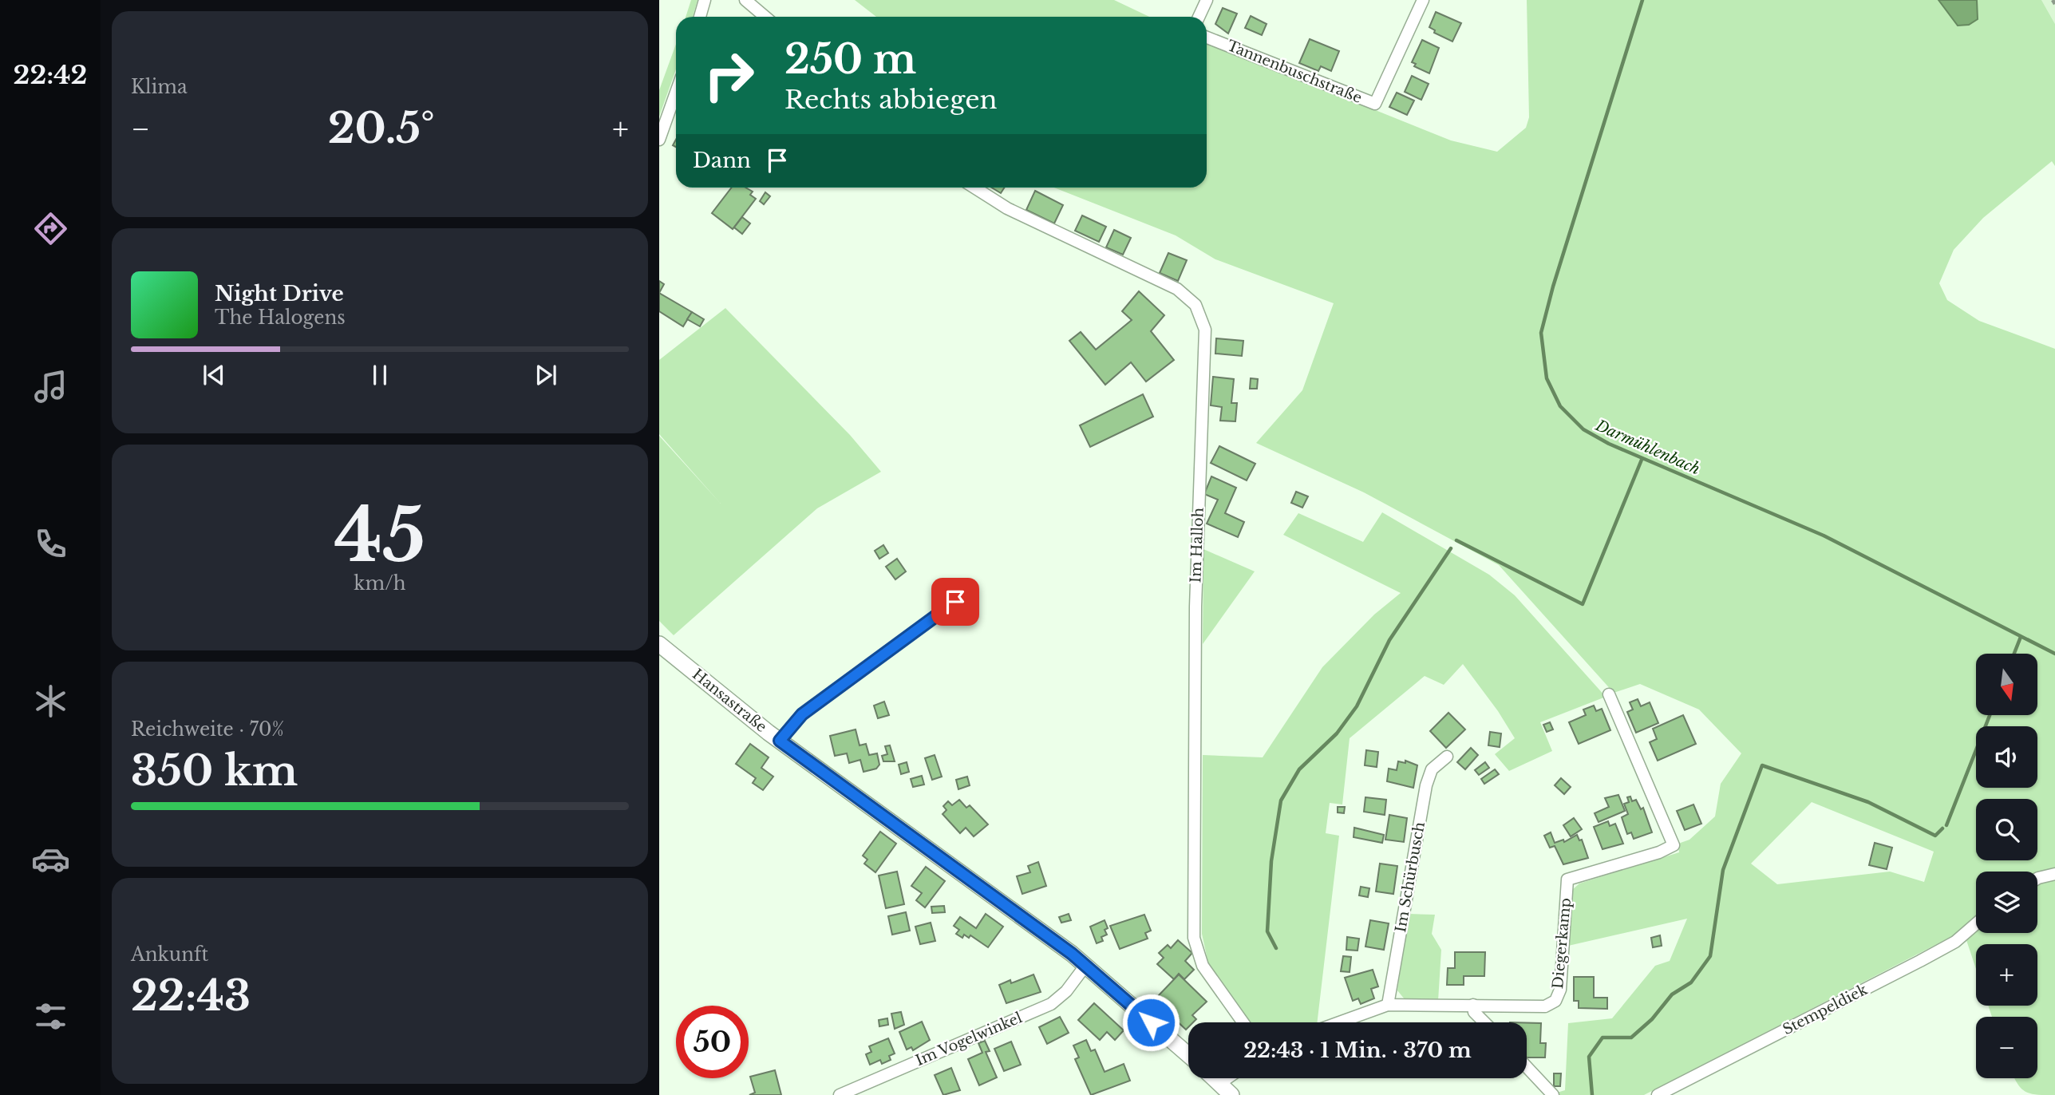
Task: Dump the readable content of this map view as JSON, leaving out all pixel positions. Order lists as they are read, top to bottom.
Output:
{
  "streets": {
    "main road": ["Hansastraße"],
    "street": [
      "Tannenbuschstraße",
      "Im Halloh",
      "Im Schürbusch",
      "Diegerkamp",
      "Stempeldiek",
      "Im Vogelwinkel"
    ]
  },
  "crossings": [
    ["Hansastraße", "Im Vogelwinkel"],
    ["Im Schürbusch", "Diegerkamp"]
  ],
  "water": ["Darmühlenbach"],
  "north": "bottom",
  "page": {
    "tabs": "22:42",
    "tile": [
      "Klima",
      ["45", "km/h"],
      ["Reichweite · 70%", "350 km"],
      ["Ankunft", "22:43"]
    ],
    "turn": ["250 m", "Rechts abbiegen"],
    "heat": ["−", "20.5°", "+"],
    "then": "Dann",
    "song": ["Night Drive", "The Halogens"],
    "map_buttons": ["+", "−"],
    "limit": "50",
    "trip": "22:43 · 1 Min. · 370 m"
  }
}
